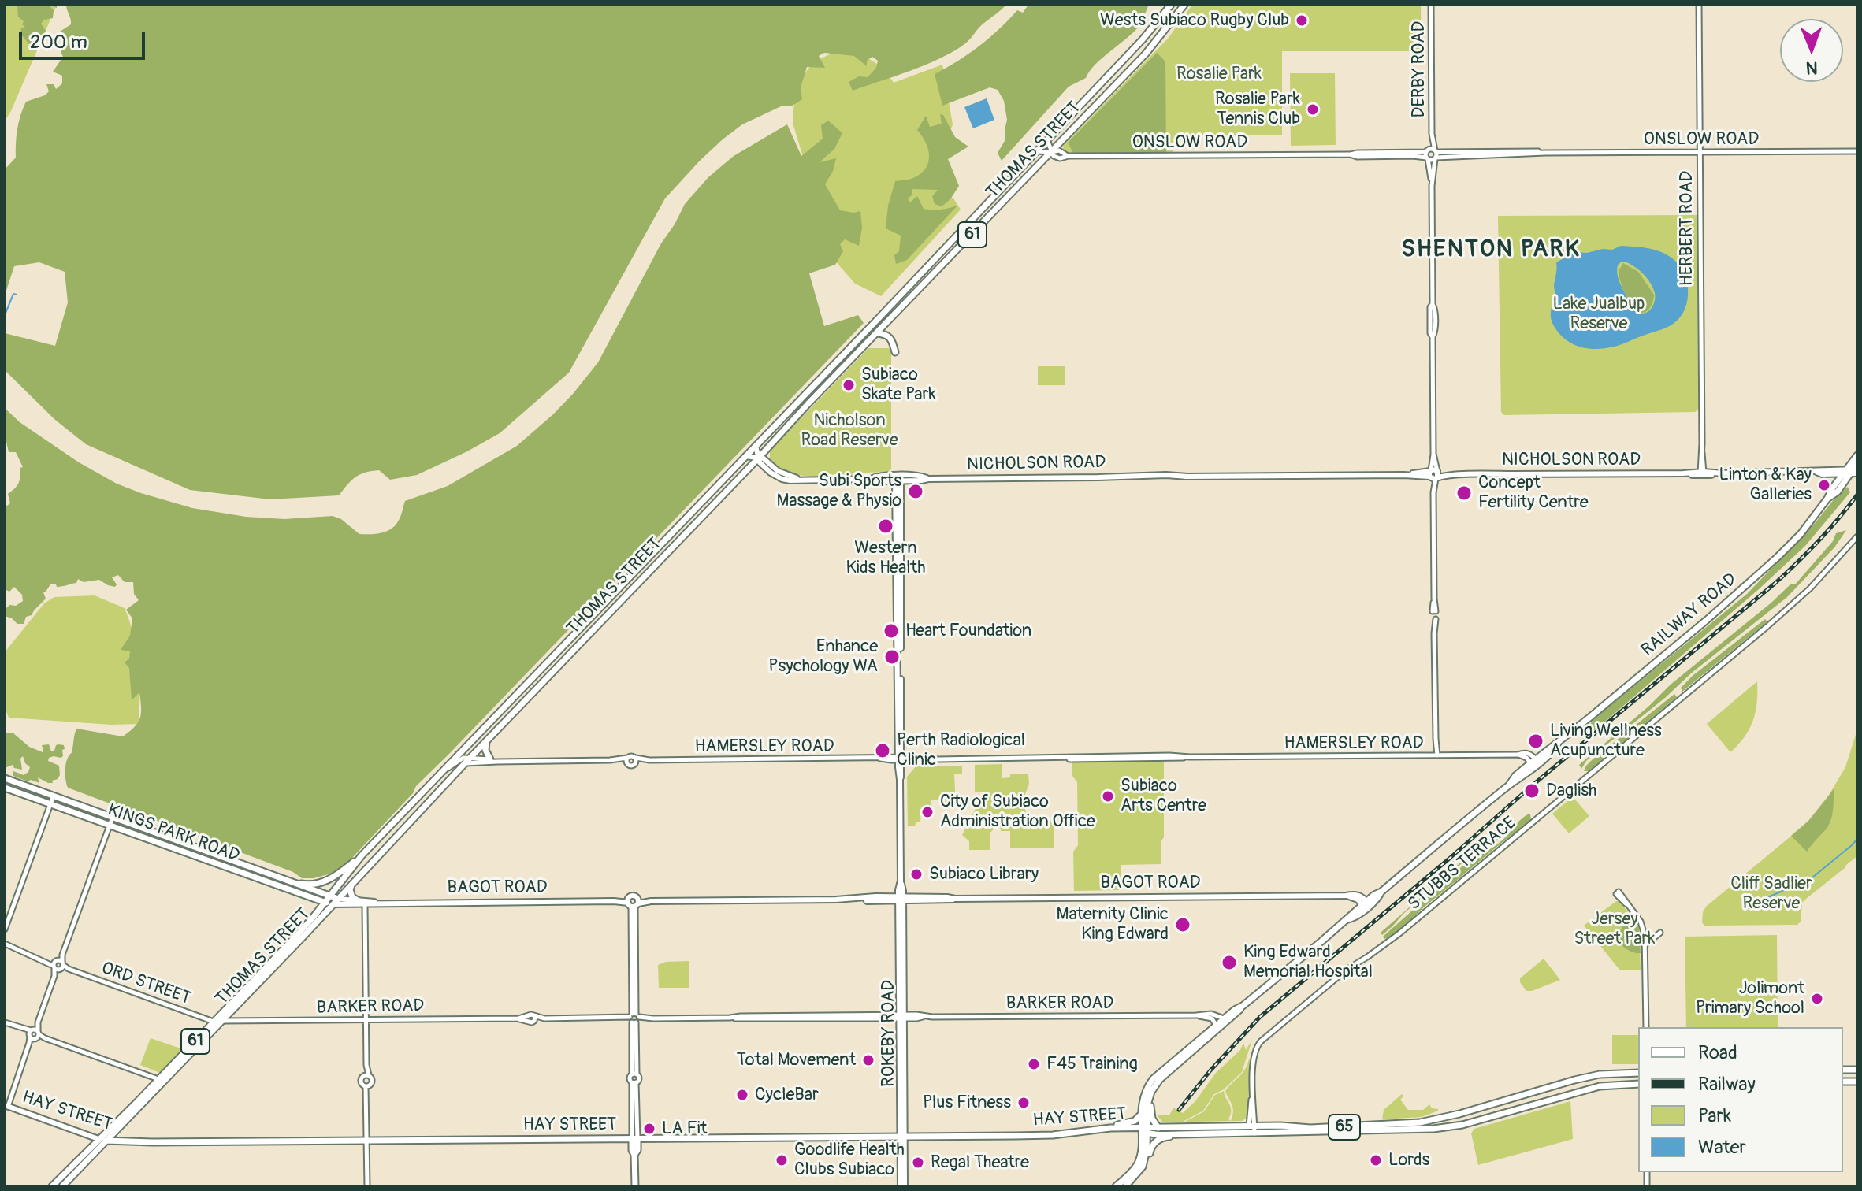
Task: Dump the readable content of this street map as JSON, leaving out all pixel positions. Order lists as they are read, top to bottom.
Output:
{
  "streets": {
    "main road": [
      "THOMAS STREET",
      "61",
      "NICHOLSON ROAD",
      "RAILWAY ROAD",
      "KINGS PARK ROAD",
      "BAGOT ROAD",
      "ROKEBY ROAD",
      "HAY STREET",
      "65"
    ],
    "street": [
      "DERBY ROAD",
      "ONSLOW ROAD",
      "HERBERT ROAD",
      "HAMERSLEY ROAD",
      "STUBBS TERRACE",
      "ORD STREET",
      "BARKER ROAD"
    ]
  },
  "crossings": [
    ["DERBY ROAD", "ONSLOW ROAD"],
    ["DERBY ROAD", "NICHOLSON ROAD"],
    ["ONSLOW ROAD", "THOMAS STREET"],
    ["ONSLOW ROAD", "HERBERT ROAD"],
    ["THOMAS STREET", "NICHOLSON ROAD"],
    ["THOMAS STREET", "KINGS PARK ROAD"],
    ["THOMAS STREET", "BAGOT ROAD"],
    ["THOMAS STREET", "ORD STREET"],
    ["THOMAS STREET", "BARKER ROAD"],
    ["THOMAS STREET", "HAY STREET"],
    ["HERBERT ROAD", "NICHOLSON ROAD"],
    ["NICHOLSON ROAD", "RAILWAY ROAD"],
    ["NICHOLSON ROAD", "ROKEBY ROAD"],
    ["RAILWAY ROAD", "HAMERSLEY ROAD"],
    ["RAILWAY ROAD", "BAGOT ROAD"],
    ["RAILWAY ROAD", "BARKER ROAD"],
    ["RAILWAY ROAD", "HAY STREET"],
    ["HAMERSLEY ROAD", "ROKEBY ROAD"],
    ["KINGS PARK ROAD", "BAGOT ROAD"],
    ["STUBBS TERRACE", "HAY STREET"],
    ["BAGOT ROAD", "ROKEBY ROAD"],
    ["BARKER ROAD", "ROKEBY ROAD"],
    ["ROKEBY ROAD", "HAY STREET"]
  ],
  "districts": ["SHENTON PARK"],
  "parks": [
    "Rosalie Park",
    "Lake Jualbup Reserve",
    "Nicholson Road Reserve",
    "Cliff Sadlier Reserve",
    "Jersey Street Park"
  ],
  "places": [
    "Wests Subiaco Rugby Club",
    "Rosalie Park Tennis Club",
    "Subiaco Skate Park",
    "Linton & Kay Galleries",
    "Subi Sports Massage & Physio",
    "Concept Fertility Centre",
    "Western Kids Health",
    "Heart Foundation",
    "Enhance Psychology WA",
    "Living Wellness Acupuncture",
    "Perth Radiological Clinic",
    "Daglish",
    "Subiaco Arts Centre",
    "City of Subiaco Administration Office",
    "Subiaco Library",
    "Maternity Clinic King Edward",
    "King Edward Memorial Hospital",
    "Jolimont Primary School",
    "Total Movement",
    "F45 Training",
    "CycleBar",
    "Plus Fitness",
    "LA Fit",
    "Goodlife Health Clubs Subiaco",
    "Lords",
    "Regal Theatre"
  ],
  "legend": [
    "Road",
    "Railway",
    "Park",
    "Water"
  ],
  "scale_bar": "200 m",
  "north": "bottom"
}
